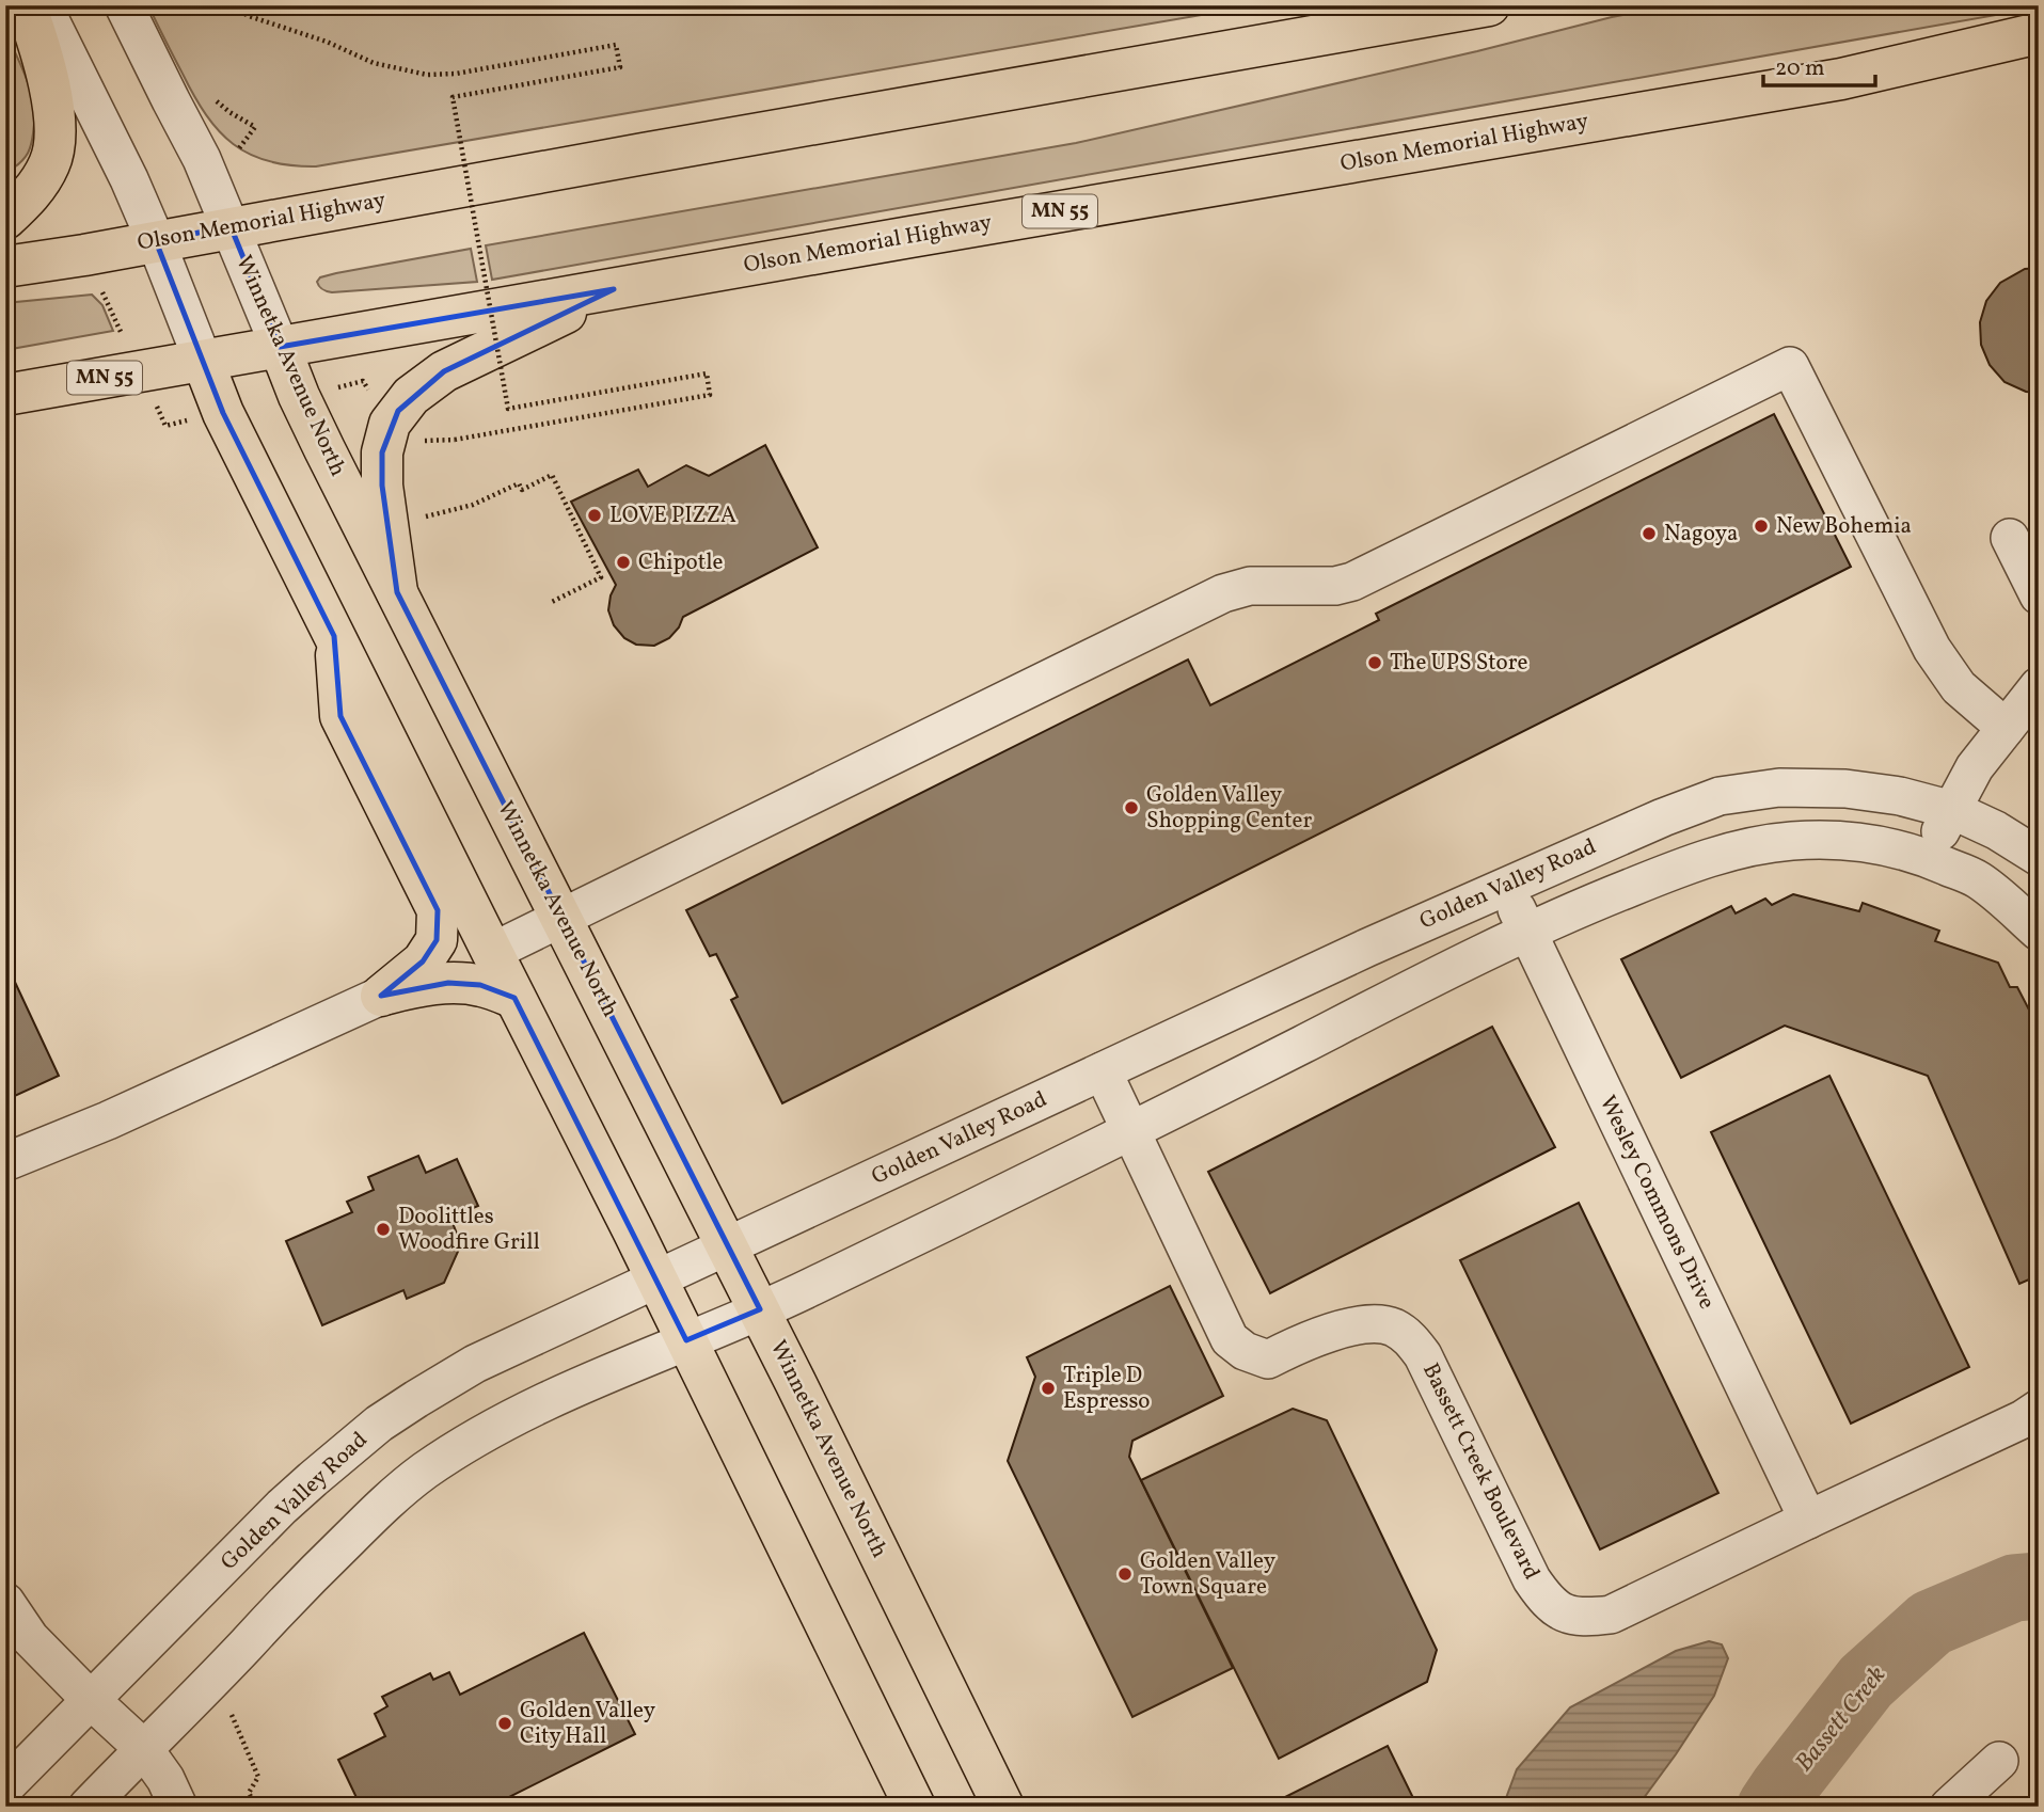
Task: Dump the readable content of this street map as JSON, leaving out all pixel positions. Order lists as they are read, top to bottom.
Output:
{
  "streets": {
    "main road": ["Olson Memorial Highway", "MN 55", "Winnetka Avenue North"],
    "street": ["Golden Valley Road", "Wesley Commons Drive", "Bassett Creek Boulevard"]
  },
  "crossings": [
    ["Olson Memorial Highway", "Winnetka Avenue North"],
    ["Winnetka Avenue North", "Golden Valley Road"],
    ["Golden Valley Road", "Wesley Commons Drive"],
    ["Golden Valley Road", "Bassett Creek Boulevard"],
    ["Wesley Commons Drive", "Bassett Creek Boulevard"]
  ],
  "water": ["Bassett Creek"],
  "places": [
    "LOVE PIZZA",
    "New Bohemia",
    "Nagoya",
    "Chipotle",
    "The UPS Store",
    "Golden Valley Shopping Center",
    "Doolittles Woodfire Grill",
    "Triple D Espresso",
    "Golden Valley Town Square",
    "Golden Valley City Hall"
  ],
  "scale_bar": "20 m"
}
